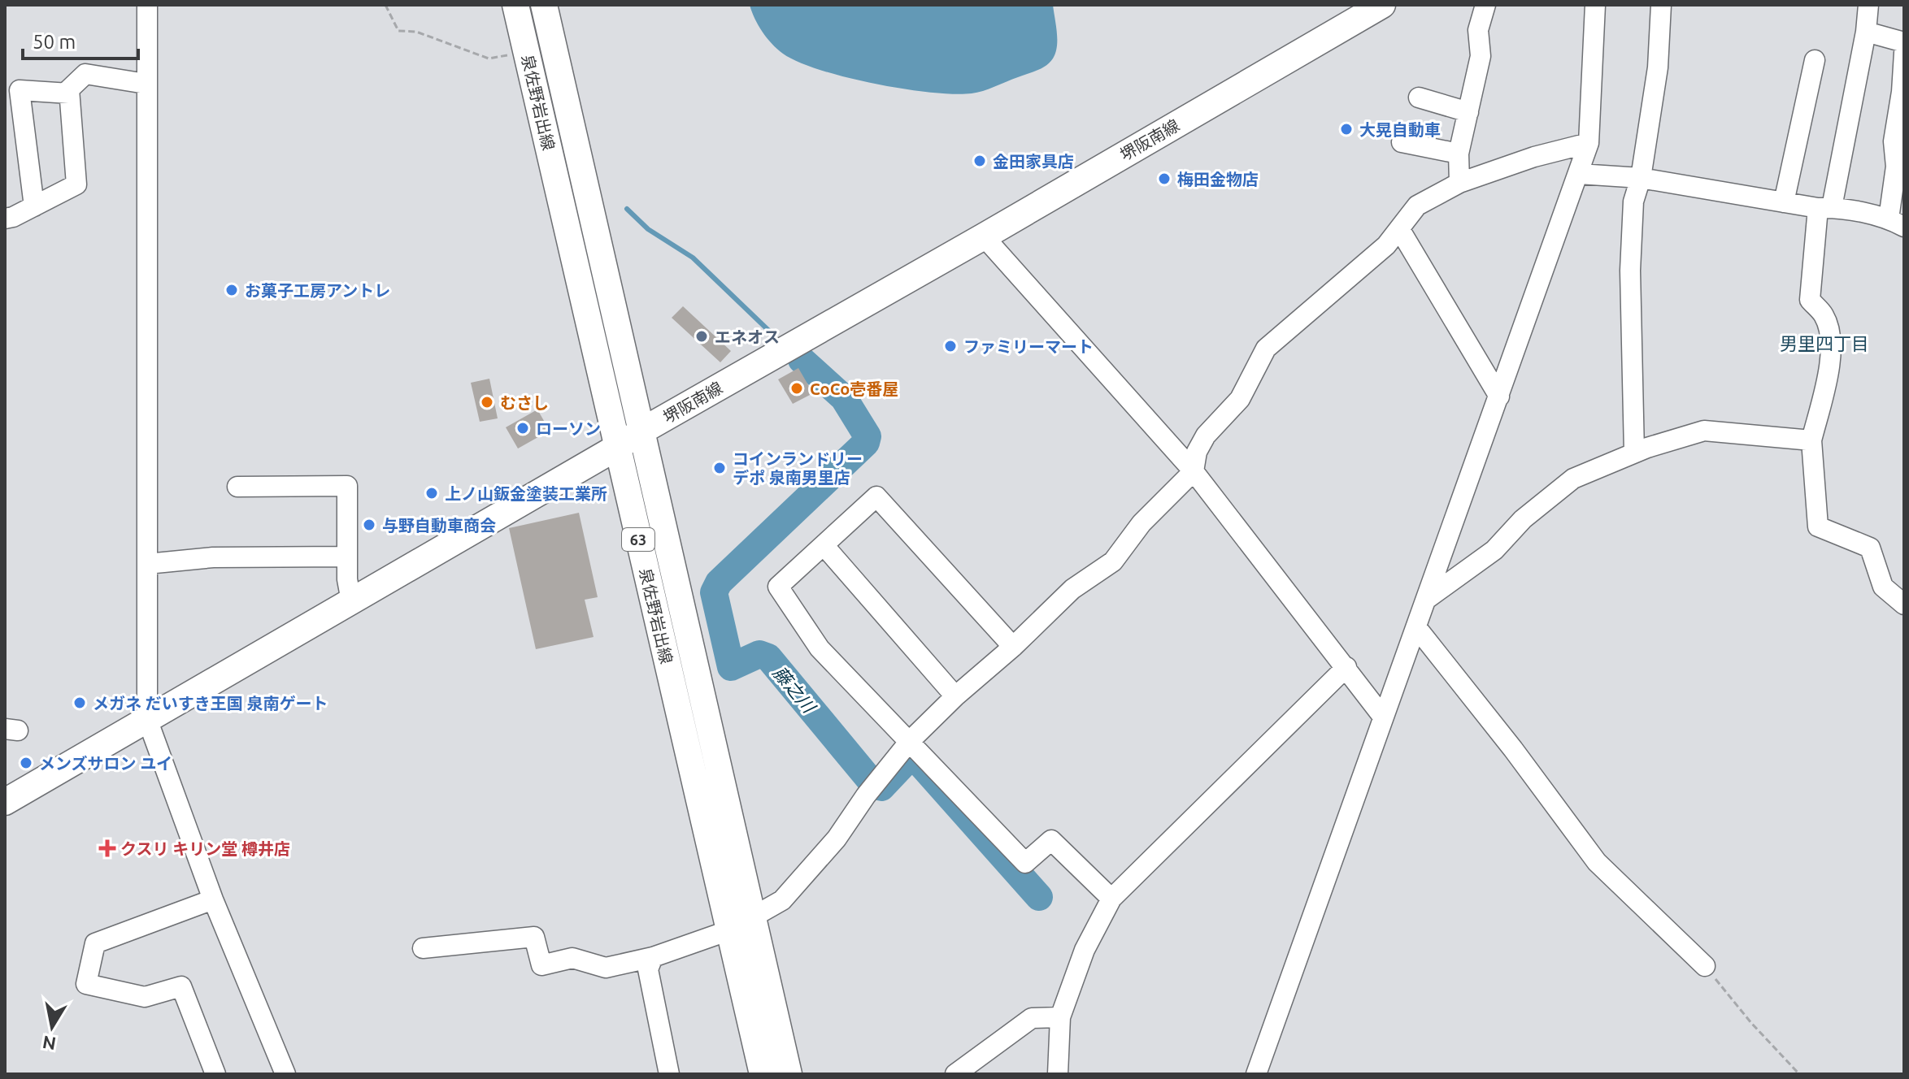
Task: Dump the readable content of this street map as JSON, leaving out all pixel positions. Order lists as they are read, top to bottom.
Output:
{
  "streets": {
    "main road": ["泉佐野岩出線", "堺阪南線", "63"]
  },
  "crossings": [
    ["泉佐野岩出線", "堺阪南線"]
  ],
  "districts": ["男里四丁目"],
  "water": ["藤之川"],
  "places": {
    "other": [
      "大晃自動車",
      "金田家具店",
      "梅田金物店",
      "お菓子工房アントレ",
      "エネオス",
      "ファミリーマート",
      "CoCo壱番屋",
      "むさし",
      "ローソン",
      "コインランドリー デポ 泉南男里店",
      "上ノ山鈑金塗装工業所",
      "与野自動車商会",
      "メガネ だいすき王国 泉南ゲート",
      "メンズサロン ユイ"
    ],
    "health": ["クスリ キリン堂 樽井店"]
  },
  "scale_bar": "50 m",
  "north": "bottom"
}
